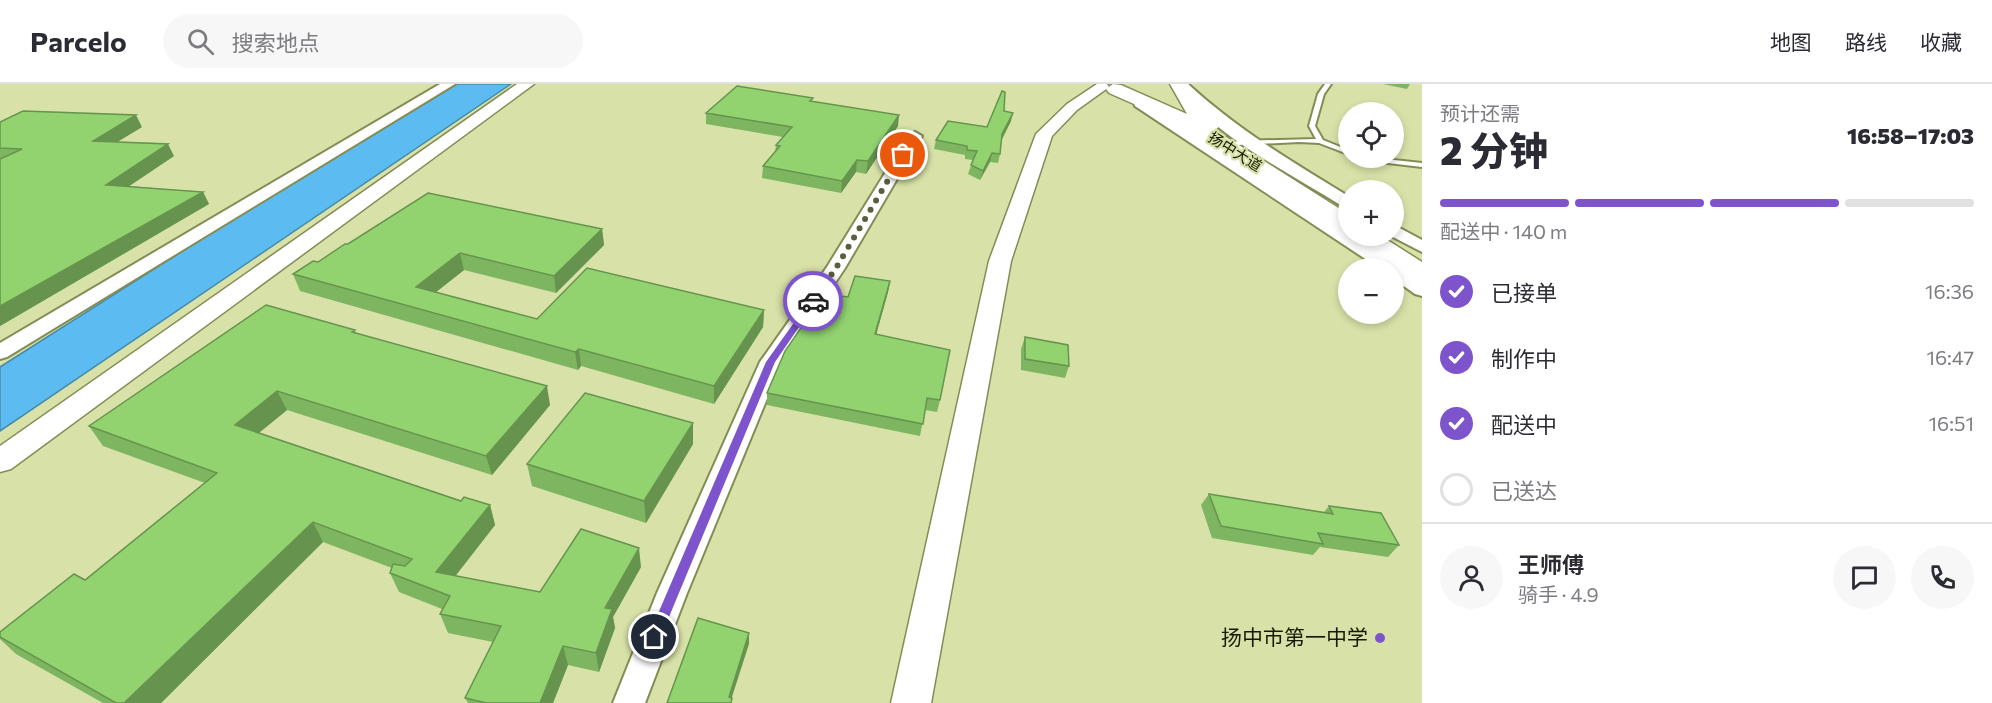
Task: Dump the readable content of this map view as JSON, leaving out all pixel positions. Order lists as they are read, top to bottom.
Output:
{
  "streets": {
    "main road": ["扬中大道"]
  },
  "places": ["扬中市第一中学"],
  "page": {
    "header": "Parcelo",
    "search": "搜索地点",
    "nav": ["地图", "路线", "收藏"],
    "heading": ["2 分钟", "预计还需", "16:58–17:03"],
    "panel": ["王师傅", "骑手 · 4.9"],
    "map_buttons": ["+", "−"],
    "bar": "配送中 · 140 m",
    "list": [
      ["已接单", "16:36"],
      ["制作中", "16:47"],
      ["配送中", "16:51"],
      "已送达"
    ]
  }
}
